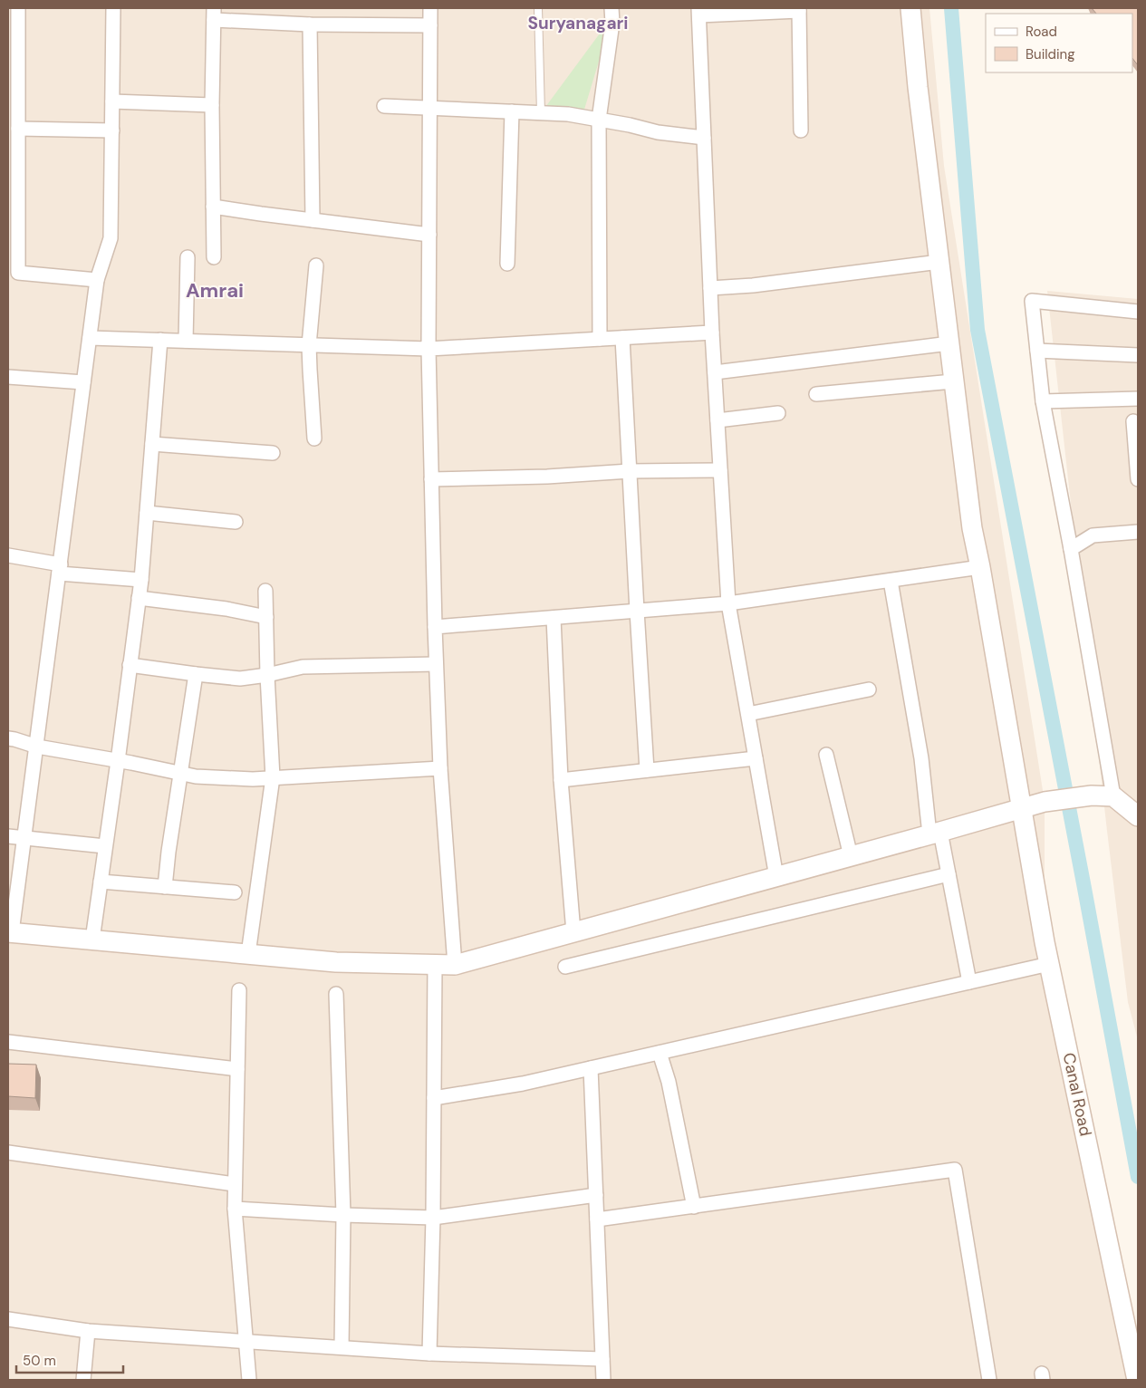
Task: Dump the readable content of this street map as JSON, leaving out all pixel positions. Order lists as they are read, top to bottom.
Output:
{
  "streets": {
    "street": ["Canal Road"]
  },
  "districts": ["Suryanagari", "Amrai"],
  "legend": ["Road", "Building"],
  "scale_bar": "50 m"
}
